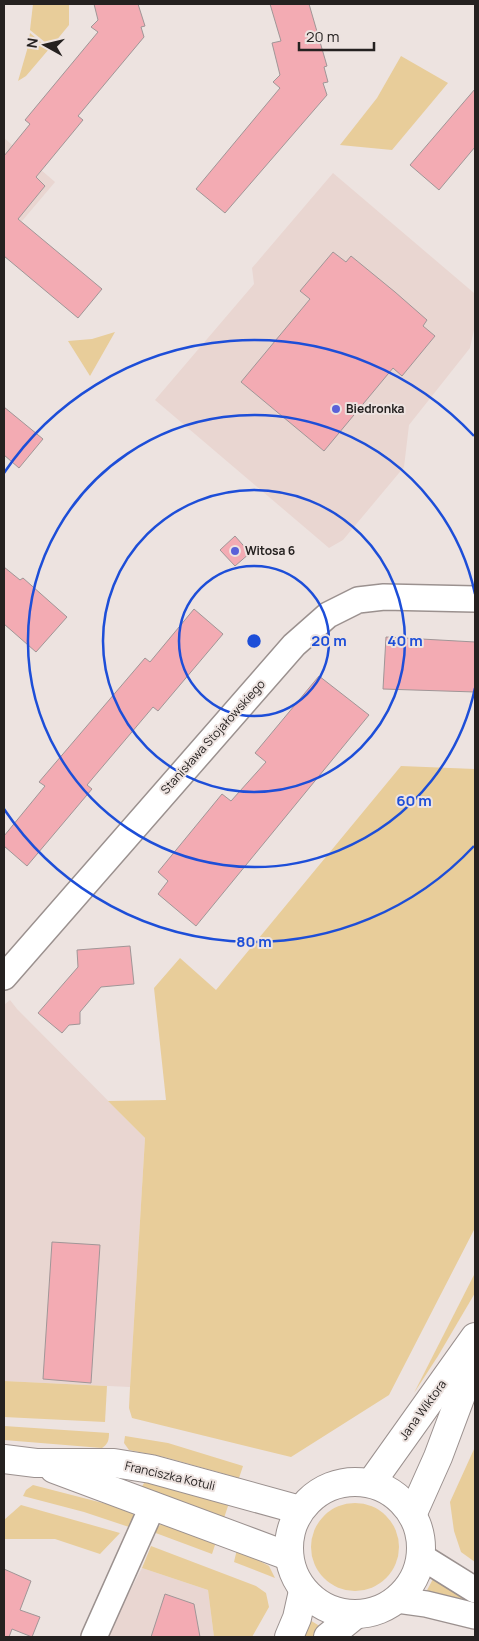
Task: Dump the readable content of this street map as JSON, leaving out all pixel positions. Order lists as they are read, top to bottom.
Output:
{
  "streets": {
    "street": ["Stanisława Stojałowskiego", "Jana Wiktora", "Franciszka Kotuli"]
  },
  "crossings": [
    ["Jana Wiktora", "Franciszka Kotuli"]
  ],
  "places": ["Biedronka", "Witosa 6"],
  "scale_bar": "20 m",
  "north": "left",
  "rings": [
    "20 m",
    "40 m",
    "60 m",
    "80 m"
  ]
}
